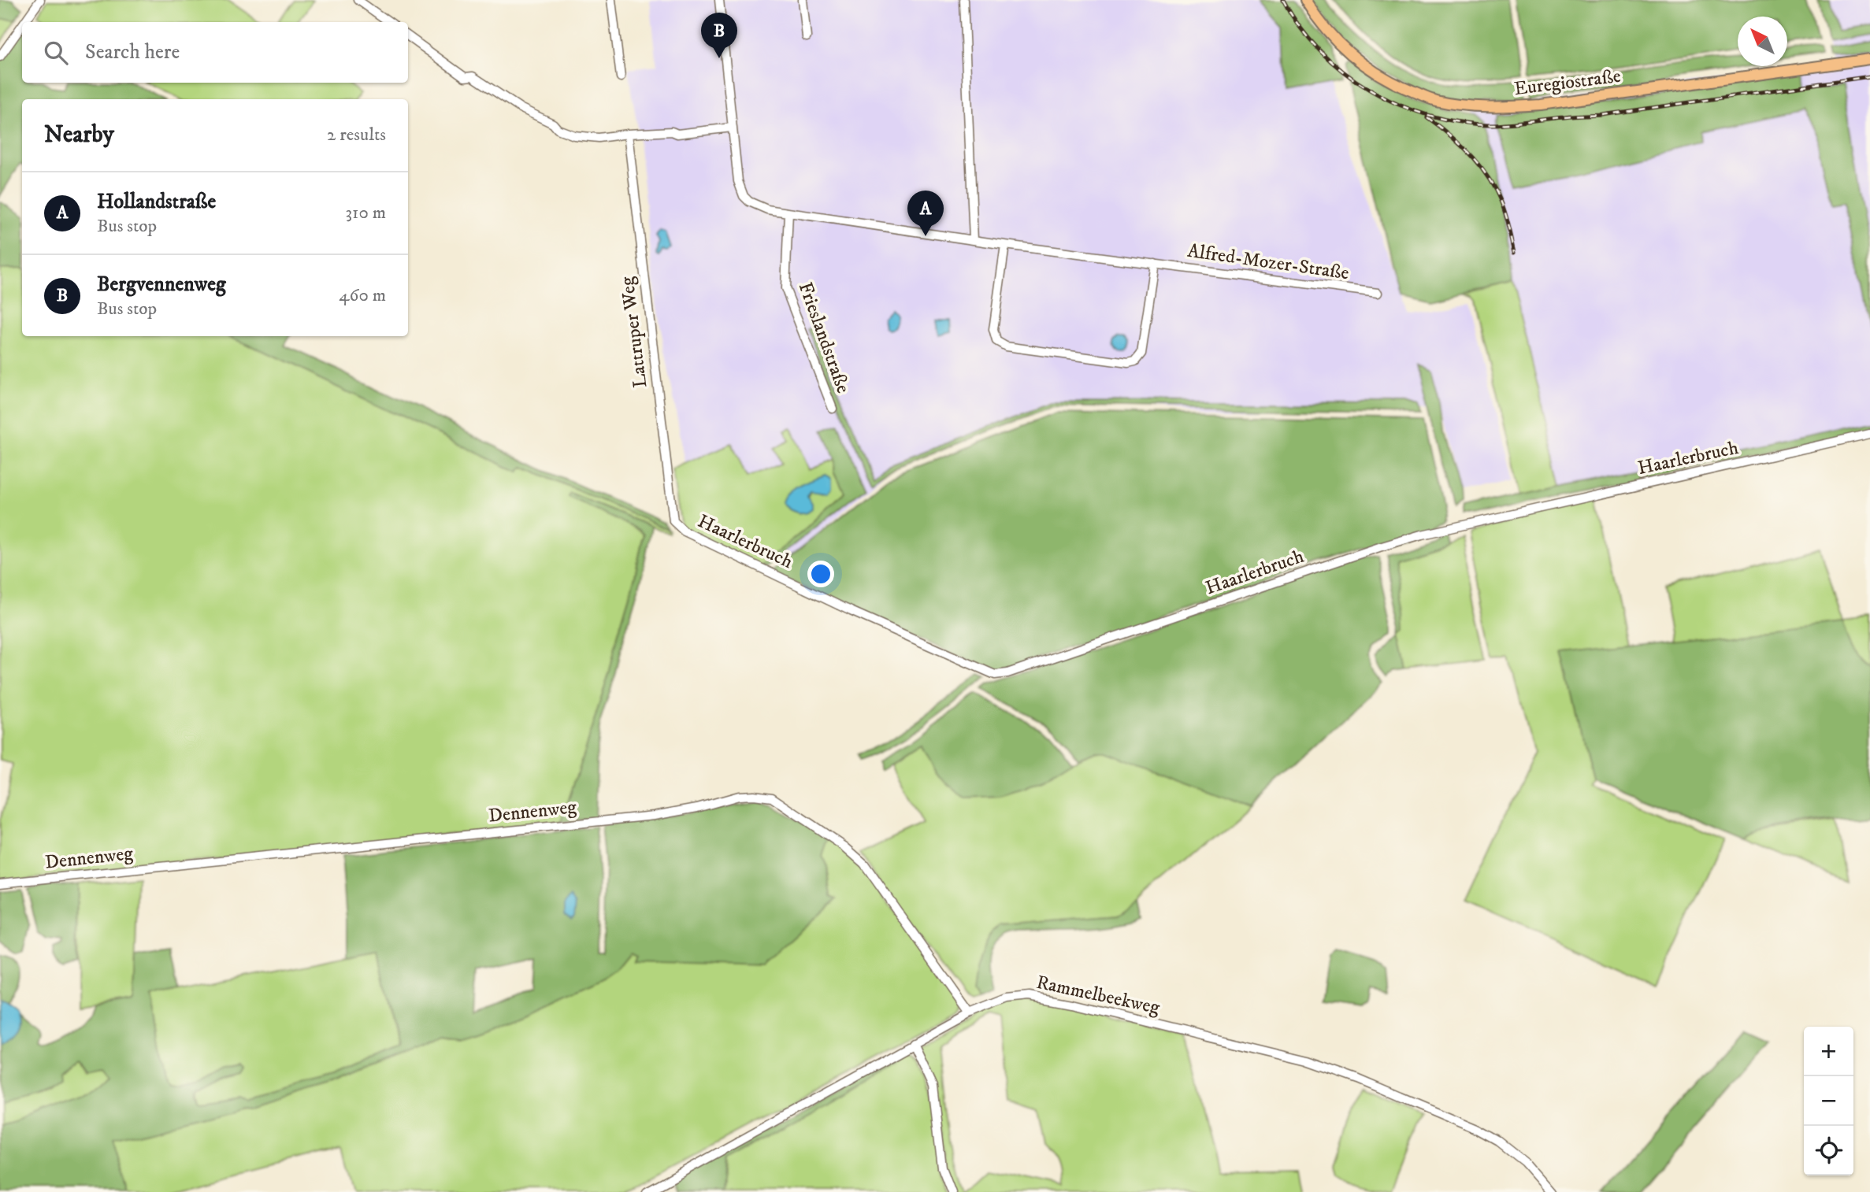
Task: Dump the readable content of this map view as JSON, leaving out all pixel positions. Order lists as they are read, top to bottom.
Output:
{
  "streets": {
    "main road": ["Euregiostraße"],
    "street": [
      "Alfred-Mozer-Straße",
      "Lattruper Weg",
      "Frieslandstraße",
      "Haarlerbruch",
      "Dennenweg",
      "Rammelbeekweg"
    ]
  },
  "crossings": [
    ["Alfred-Mozer-Straße", "Frieslandstraße"],
    ["Lattruper Weg", "Haarlerbruch"],
    ["Dennenweg", "Rammelbeekweg"]
  ],
  "north": "top left",
  "page": {
    "pins": ["B", "A"],
    "search": "Search here",
    "heading": ["Nearby", "2 results"],
    "list": [
      {
        "mark": "A",
        "name": "Hollandstraße",
        "note": "Bus stop",
        "value": "310 m"
      },
      {
        "mark": "B",
        "name": "Bergvennenweg",
        "note": "Bus stop",
        "value": "460 m"
      }
    ],
    "map_buttons": ["+", "−"]
  }
}
